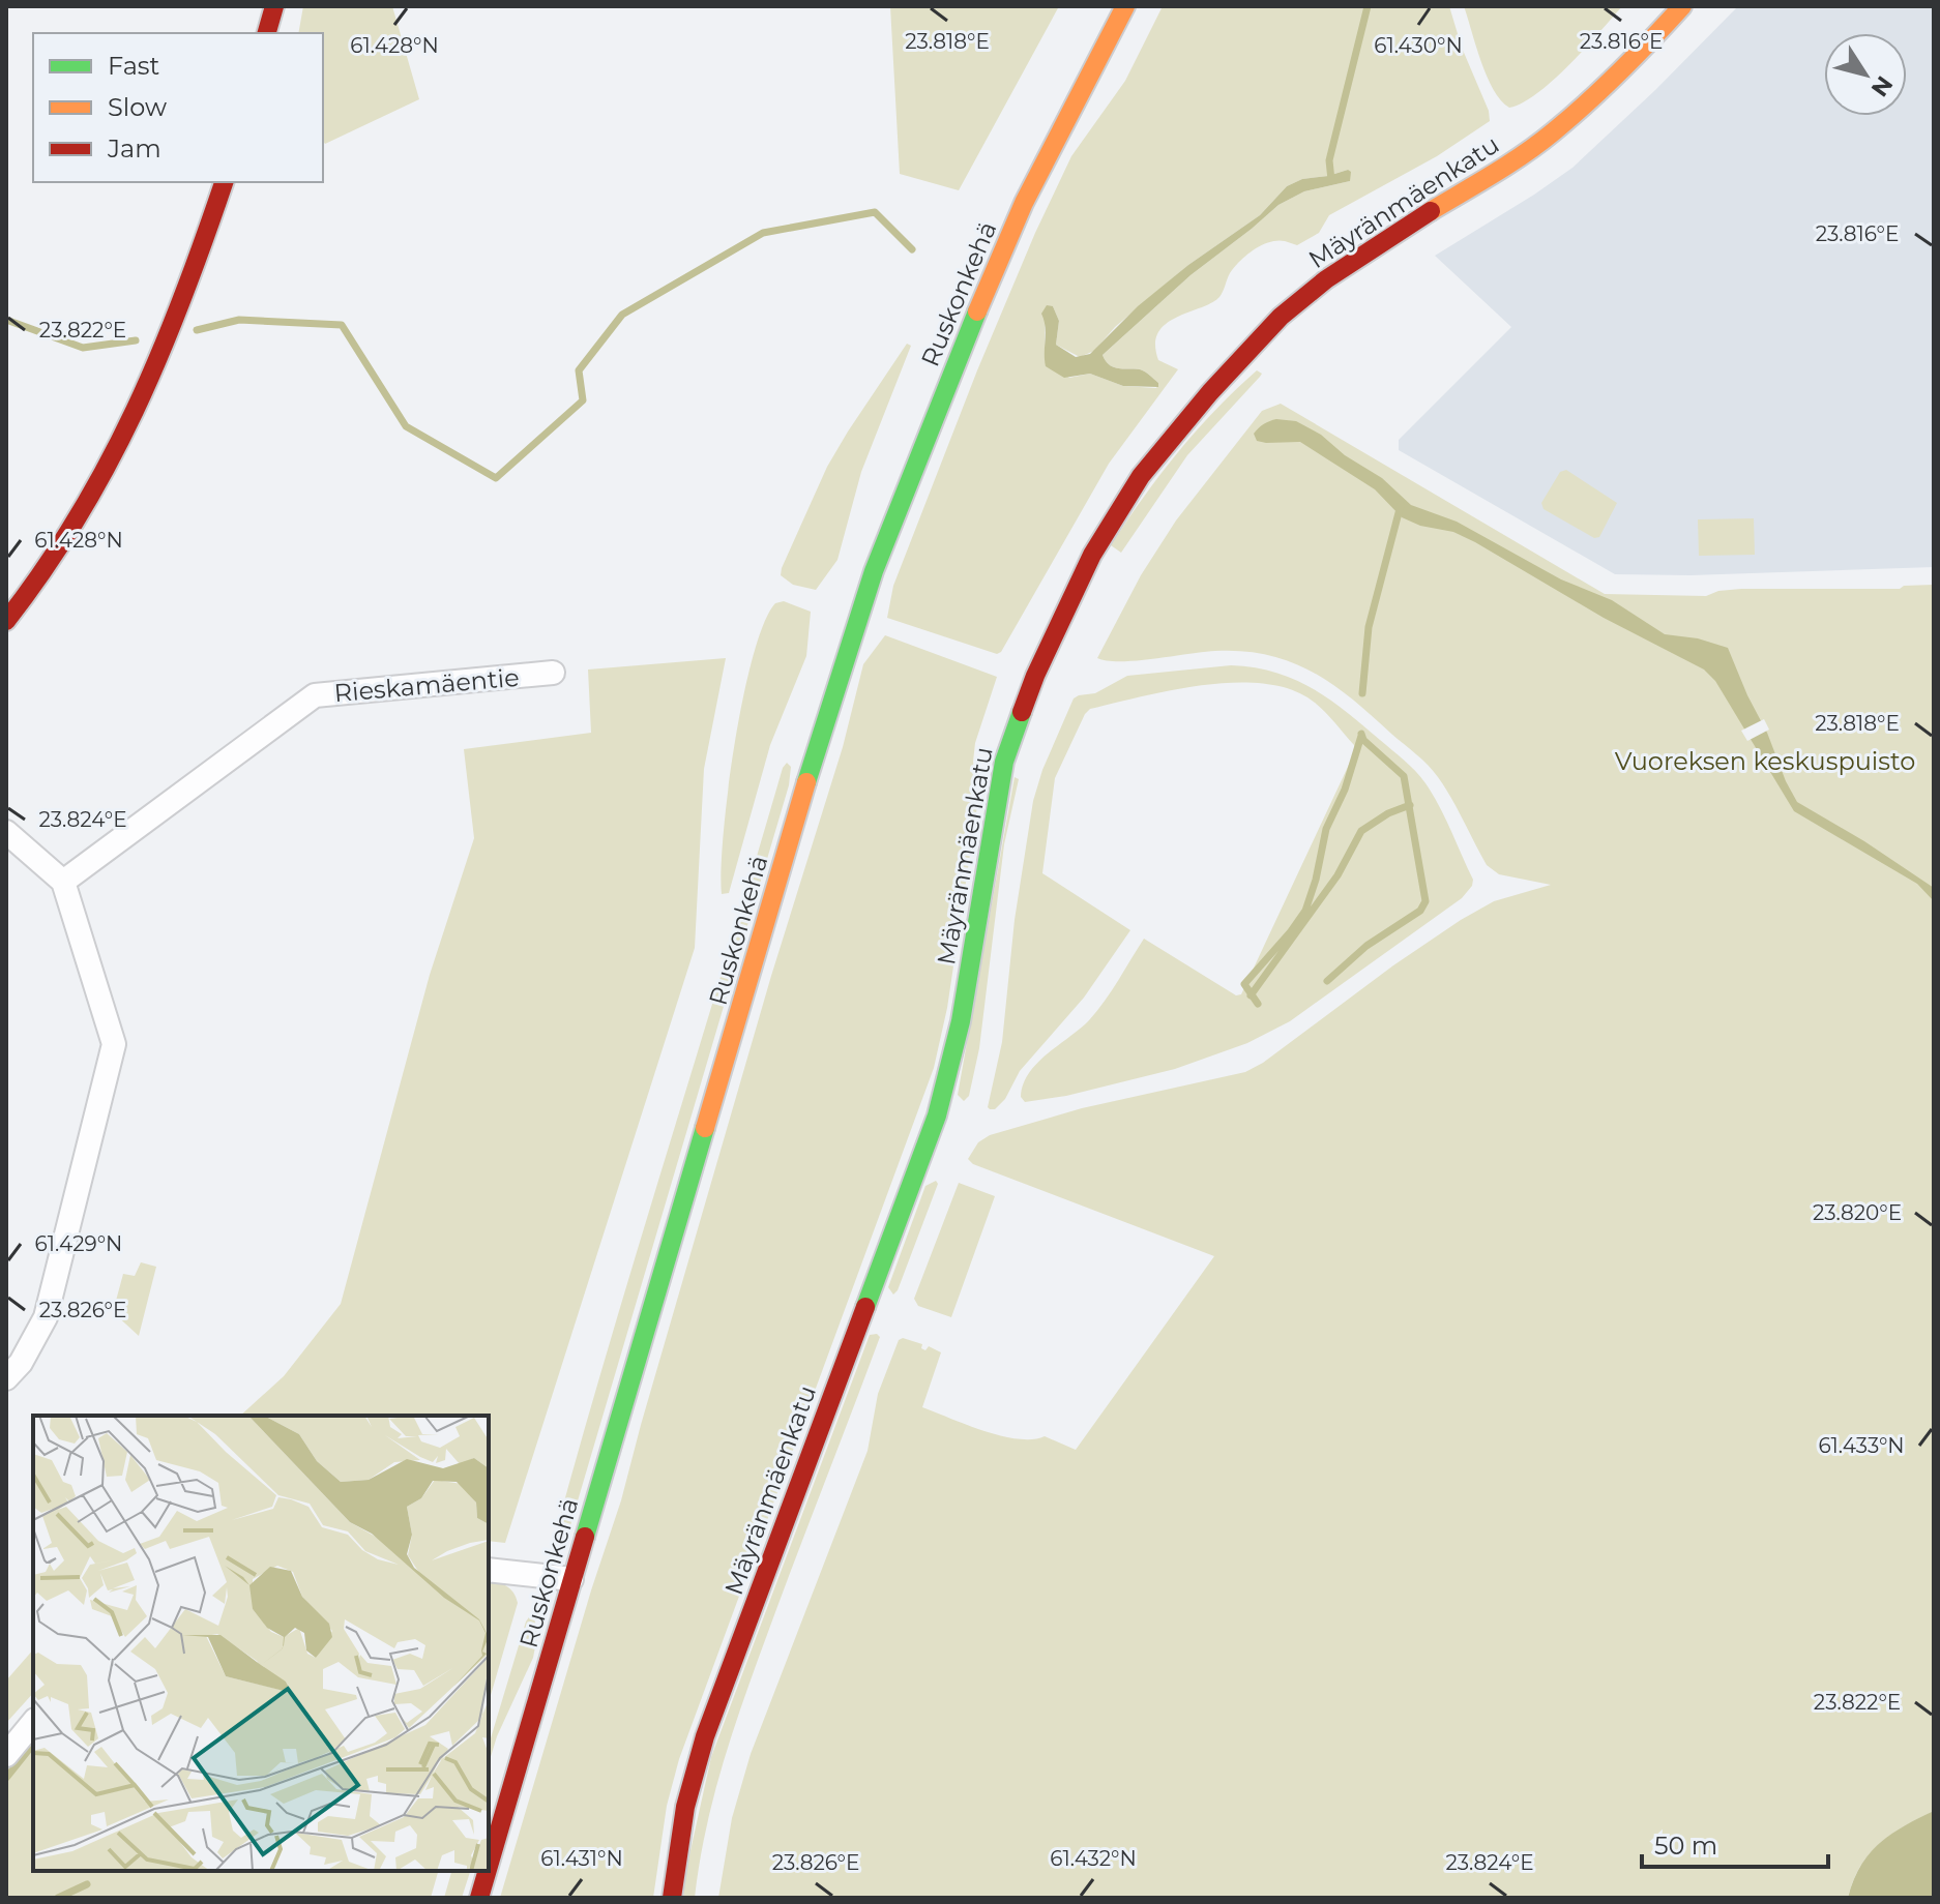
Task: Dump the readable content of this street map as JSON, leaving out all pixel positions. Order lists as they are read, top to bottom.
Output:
{
  "streets": {
    "street": ["Mäyränmäenkatu", "Ruskonkehä", "Rieskamäentie"]
  },
  "parks": ["Vuoreksen keskuspuisto"],
  "legend": ["Fast", "Slow", "Jam"],
  "scale_bar": "50 m",
  "north": "bottom right",
  "coordinates": [
    "23.818°E",
    "23.816°E",
    "61.428°N",
    "61.430°N",
    "23.822°E",
    "23.824°E",
    "23.820°E",
    "61.429°N",
    "23.826°E",
    "61.433°N",
    "61.431°N",
    "61.432°N"
  ]
}
